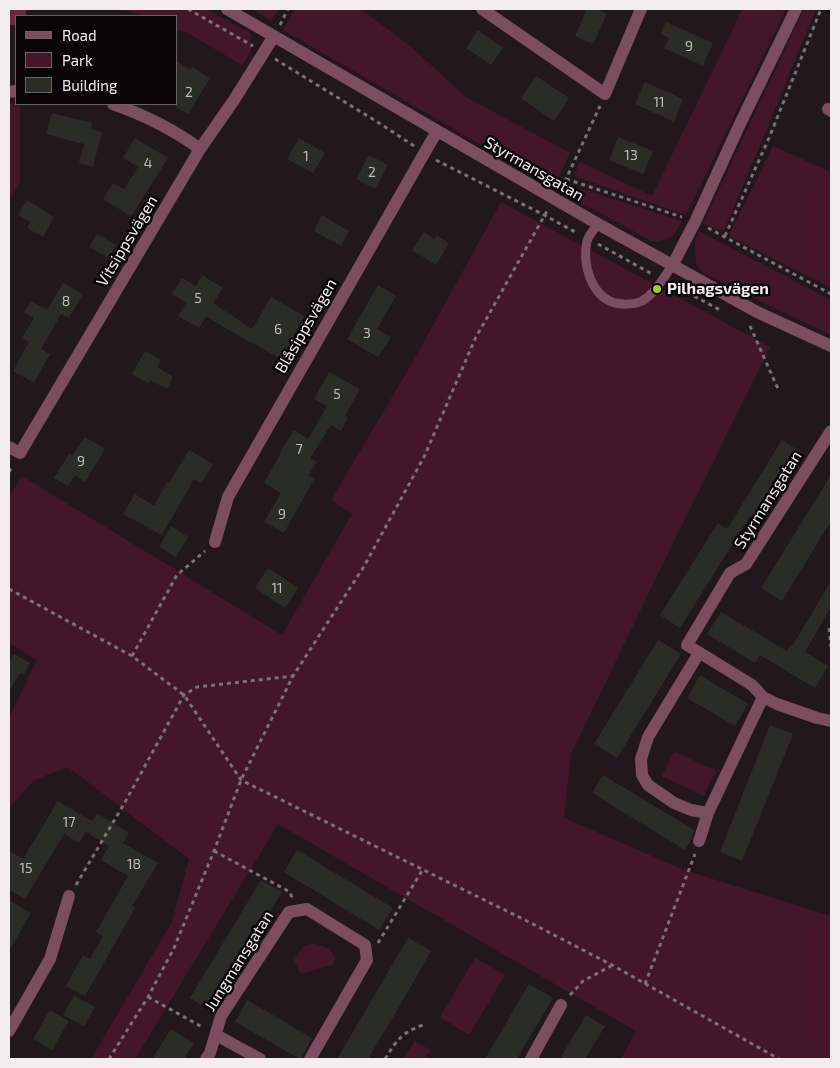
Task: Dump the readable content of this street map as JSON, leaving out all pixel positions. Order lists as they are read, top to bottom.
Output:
{
  "streets": {
    "street": [
      "Styrmansgatan",
      "Vitsippsvägen",
      "Blåsippsvägen",
      "Jungmansgatan"
    ]
  },
  "crossings": [
    ["Styrmansgatan", "Vitsippsvägen"],
    ["Styrmansgatan", "Blåsippsvägen"]
  ],
  "places": ["Pilhagsvägen"],
  "house_numbers": [
    "9",
    "2",
    "11",
    "13",
    "1",
    "4",
    "2",
    "5",
    "8",
    "6",
    "3",
    "5",
    "7",
    "9",
    "9",
    "11",
    "17",
    "18",
    "15"
  ],
  "legend": ["Road", "Park", "Building"]
}
